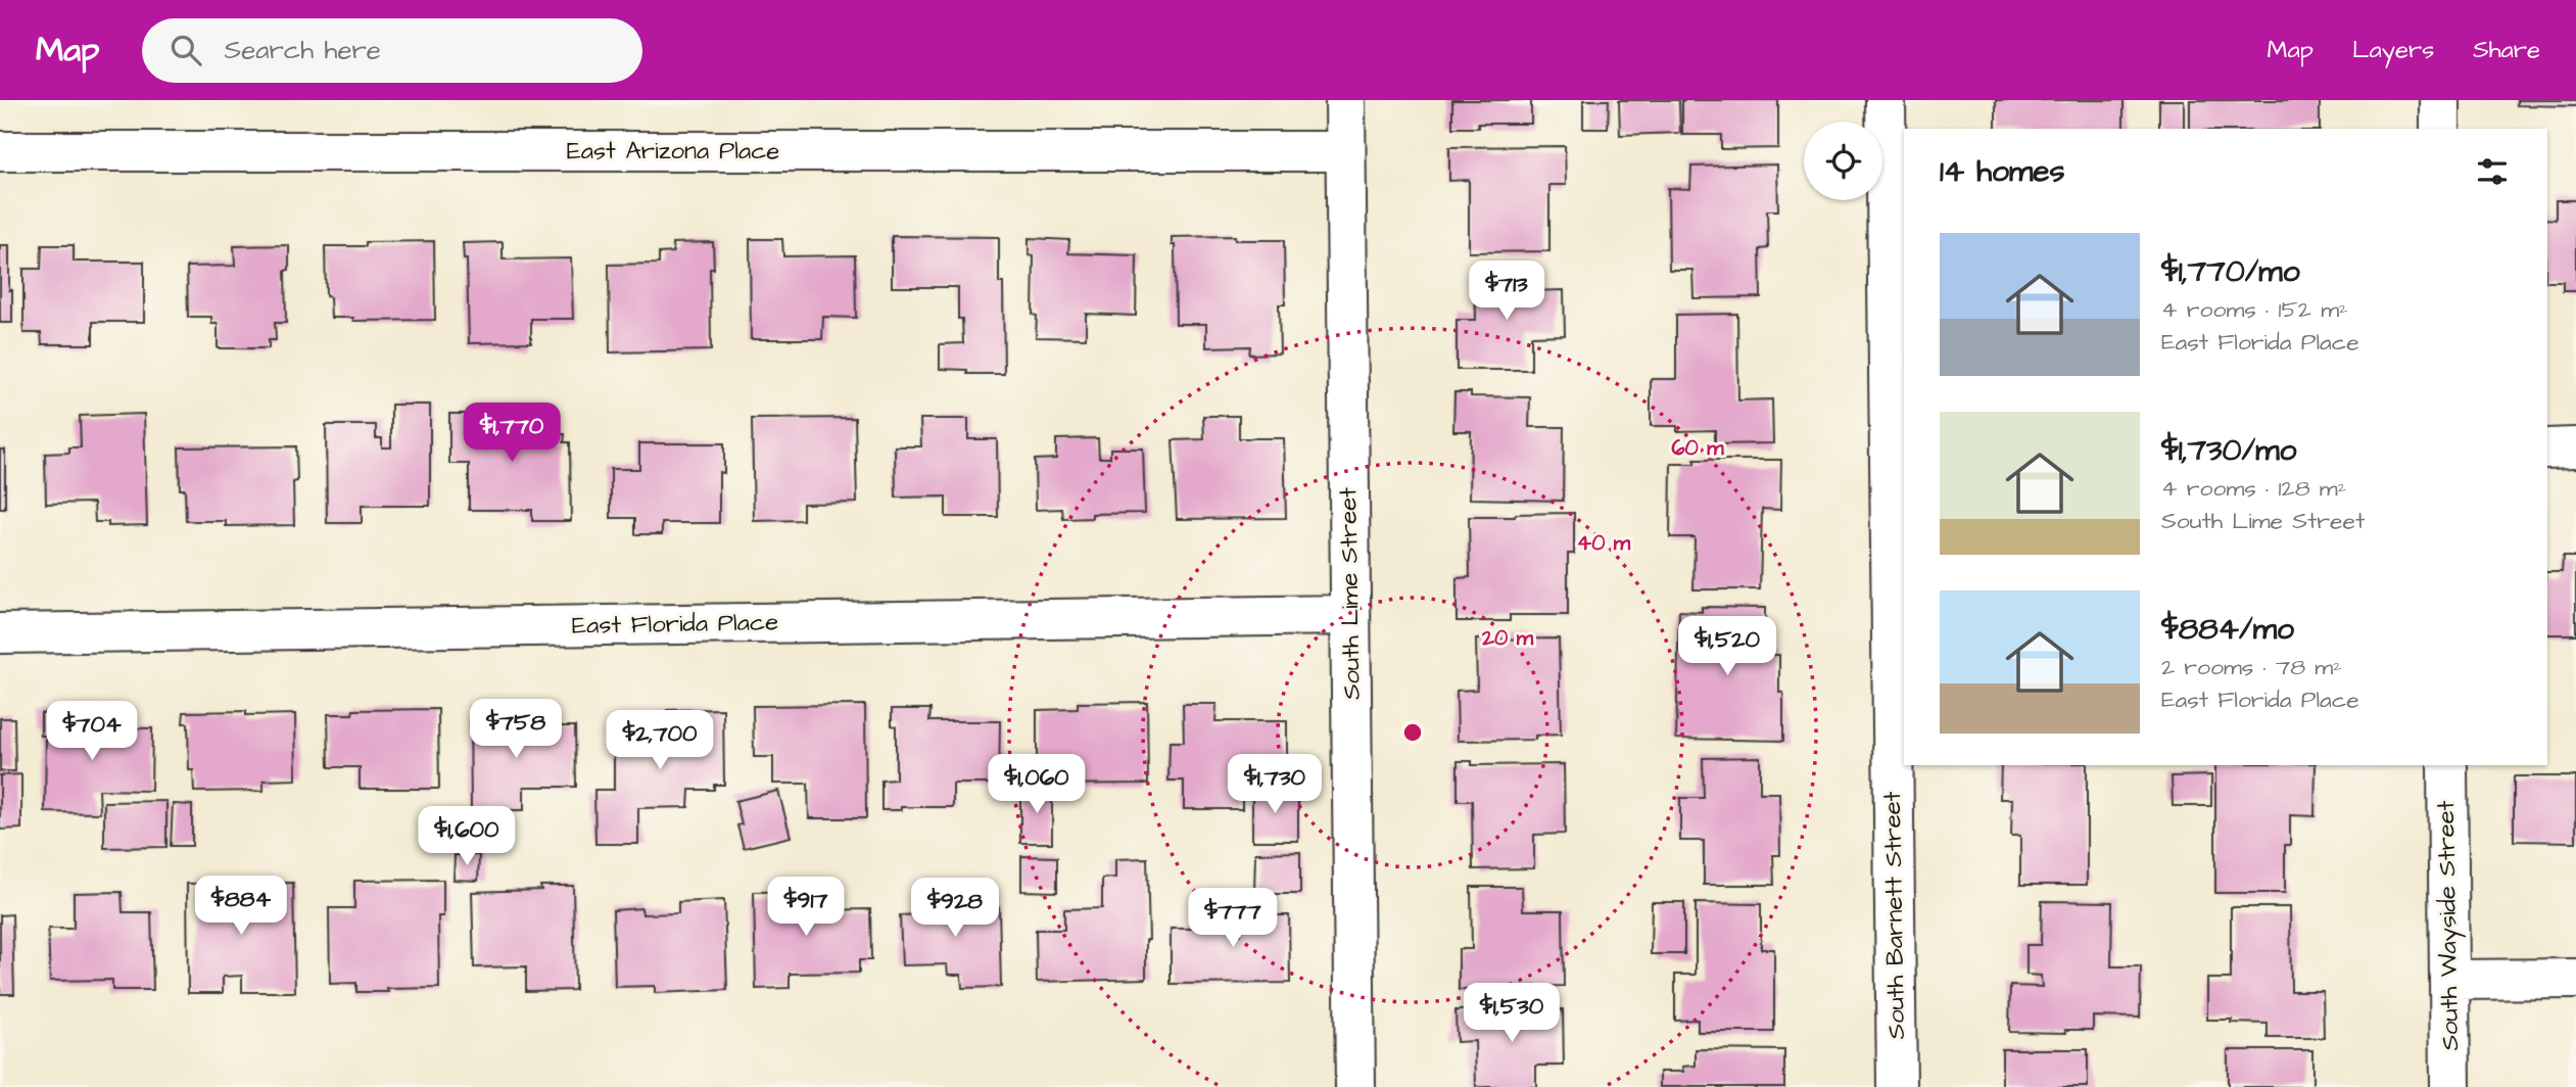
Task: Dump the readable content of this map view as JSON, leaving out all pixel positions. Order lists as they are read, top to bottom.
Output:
{
  "streets": {
    "street": [
      "East Arizona Place",
      "South Lime Street",
      "East Florida Place",
      "South Barnett Street",
      "South Wayside Street"
    ]
  },
  "crossings": [
    ["East Arizona Place", "South Lime Street"],
    ["South Lime Street", "East Florida Place"]
  ],
  "page": {
    "header": "Map",
    "search": "Search here",
    "nav": ["Map", "Layers", "Share"],
    "heading": "14 homes",
    "list": [
      {
        "name": "$1,770/mo",
        "note": "4 rooms · 152 m² · East Florida Place"
      },
      {
        "name": "$1,730/mo",
        "note": "4 rooms · 128 m² · South Lime Street"
      },
      {
        "name": "$884/mo",
        "note": "2 rooms · 78 m² · East Florida Place"
      }
    ],
    "price": [
      "$713",
      "$1,770",
      "$1,520",
      "$758",
      "$704",
      "$2,700",
      "$1,060",
      "$1,730",
      "$1,600",
      "$884",
      "$917",
      "$928",
      "$777",
      "$1,530"
    ]
  },
  "rings": ["60 m", "40 m", "20 m"]
}
